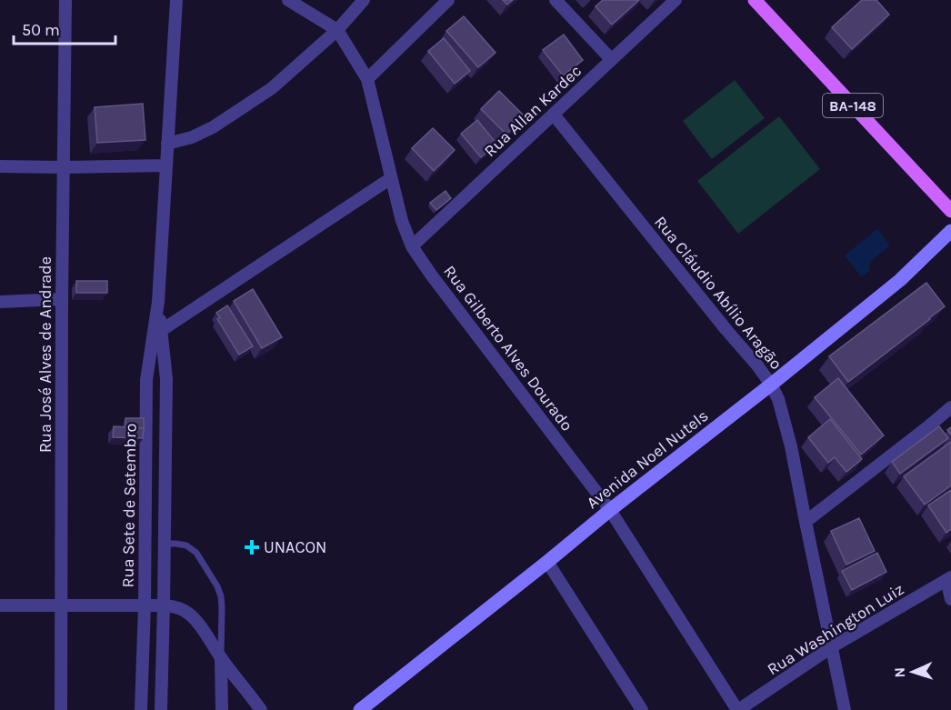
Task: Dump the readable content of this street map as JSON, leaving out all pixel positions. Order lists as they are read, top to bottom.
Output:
{
  "streets": {
    "main road": ["BA-148"],
    "street": [
      "Rua Allan Kardec",
      "Rua Cláudio Abílio Aragão",
      "Rua Gilberto Alves Dourado",
      "Rua José Alves de Andrade",
      "Avenida Noel Nutels",
      "Rua Sete de Setembro",
      "Rua Washington Luiz"
    ]
  },
  "crossings": [
    ["Rua Allan Kardec", "Rua Cláudio Abílio Aragão"],
    ["Rua Allan Kardec", "Rua Gilberto Alves Dourado"],
    ["Rua Cláudio Abílio Aragão", "Avenida Noel Nutels"],
    ["Rua Cláudio Abílio Aragão", "Rua Washington Luiz"],
    ["Rua Gilberto Alves Dourado", "Avenida Noel Nutels"],
    ["Rua Gilberto Alves Dourado", "Rua Washington Luiz"]
  ],
  "places": {
    "health": ["UNACON"]
  },
  "scale_bar": "50 m",
  "north": "left"
}
